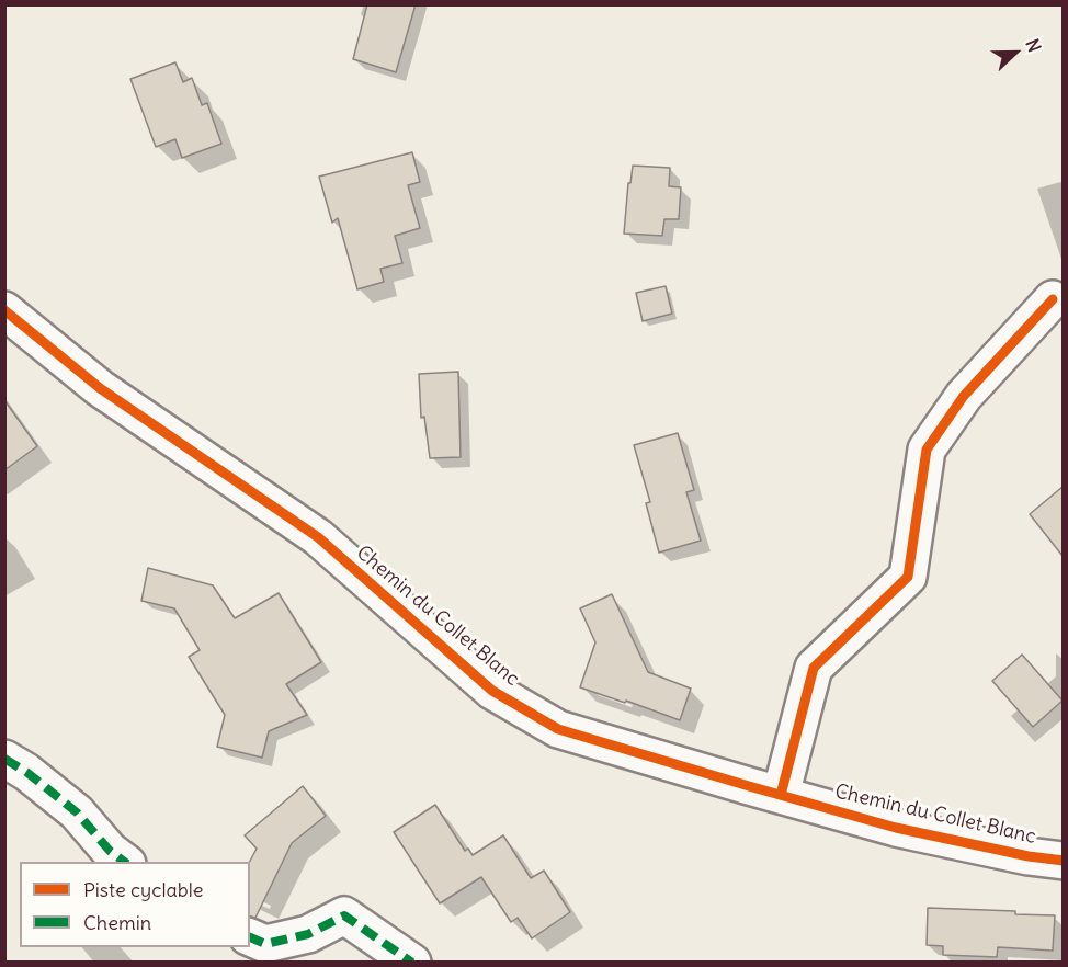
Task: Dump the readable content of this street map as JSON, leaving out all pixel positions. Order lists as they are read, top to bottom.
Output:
{
  "streets": {
    "street": ["Chemin du Collet Blanc"]
  },
  "legend": ["Piste cyclable", "Chemin"],
  "north": "right"
}
